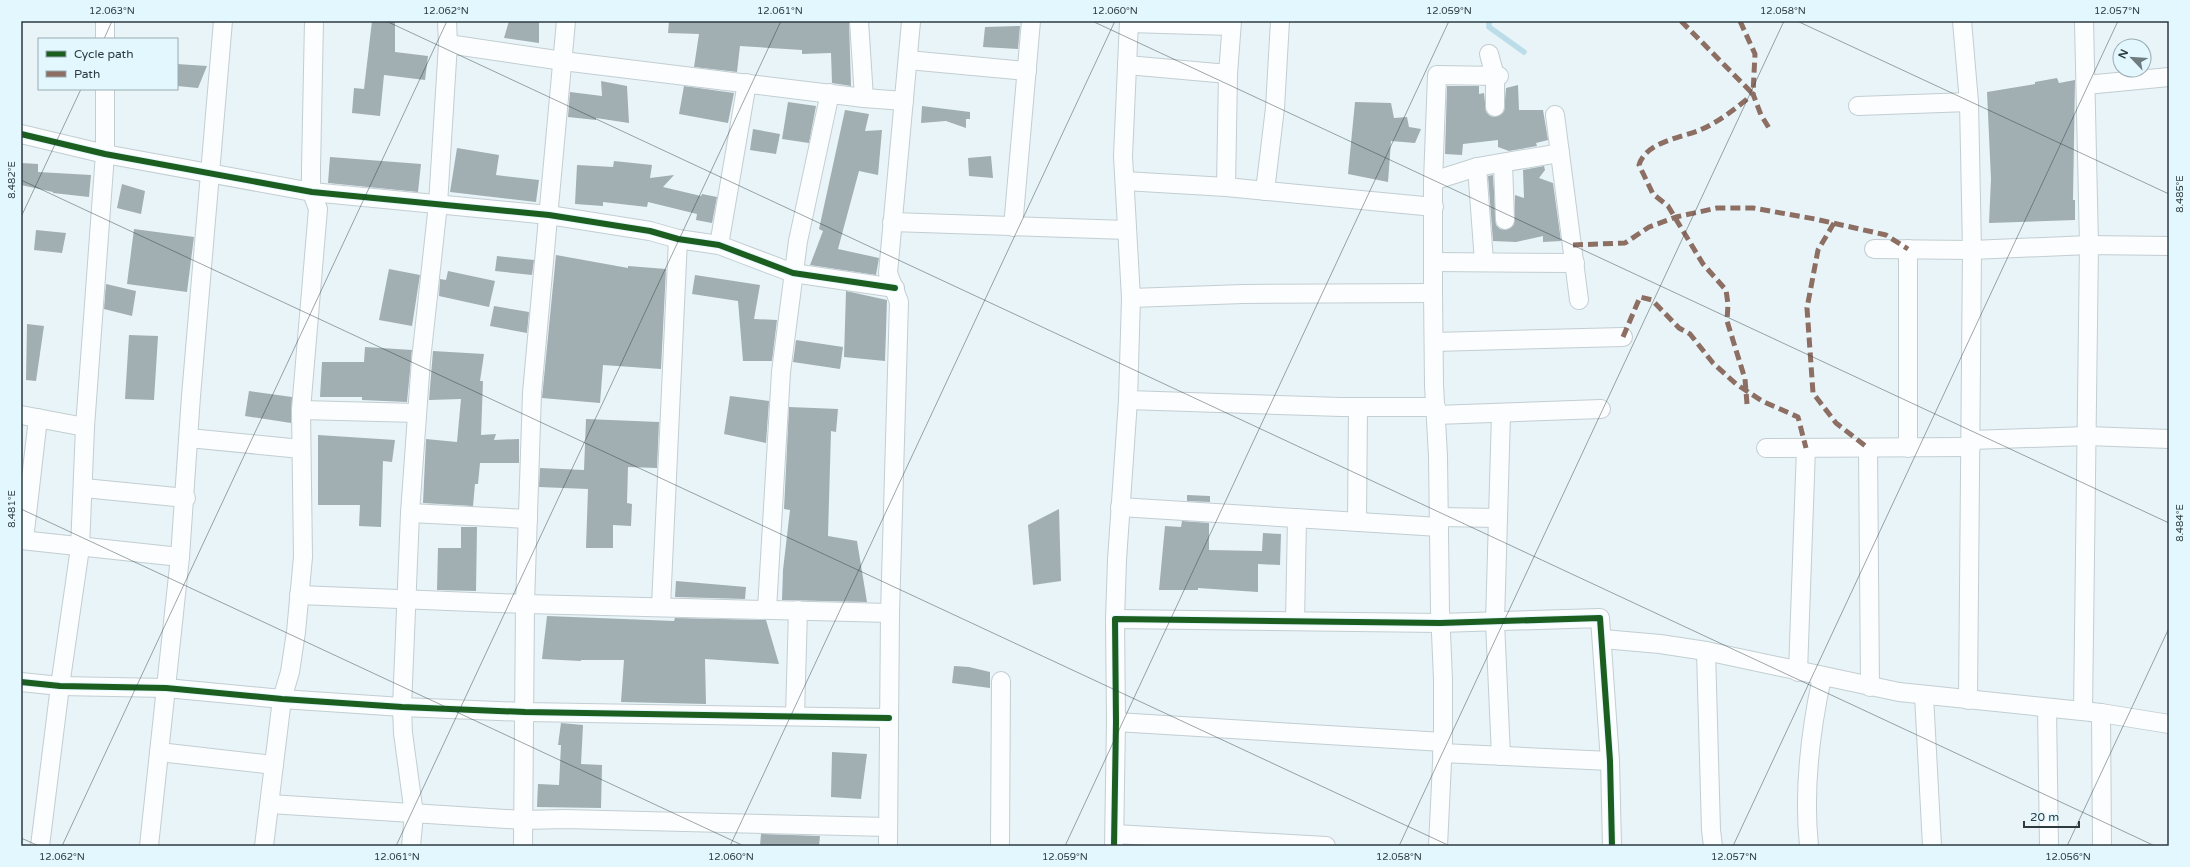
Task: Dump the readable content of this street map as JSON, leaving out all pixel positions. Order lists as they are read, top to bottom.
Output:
{
  "legend": ["Cycle path", "Path"],
  "scale_bar": "20 m",
  "north": "top left",
  "coordinates": [
    "12.063°N",
    "12.062°N",
    "12.061°N",
    "12.060°N",
    "12.059°N",
    "12.058°N",
    "12.057°N",
    "8.482°E",
    "8.485°E",
    "8.481°E",
    "8.484°E",
    "12.056°N"
  ]
}
